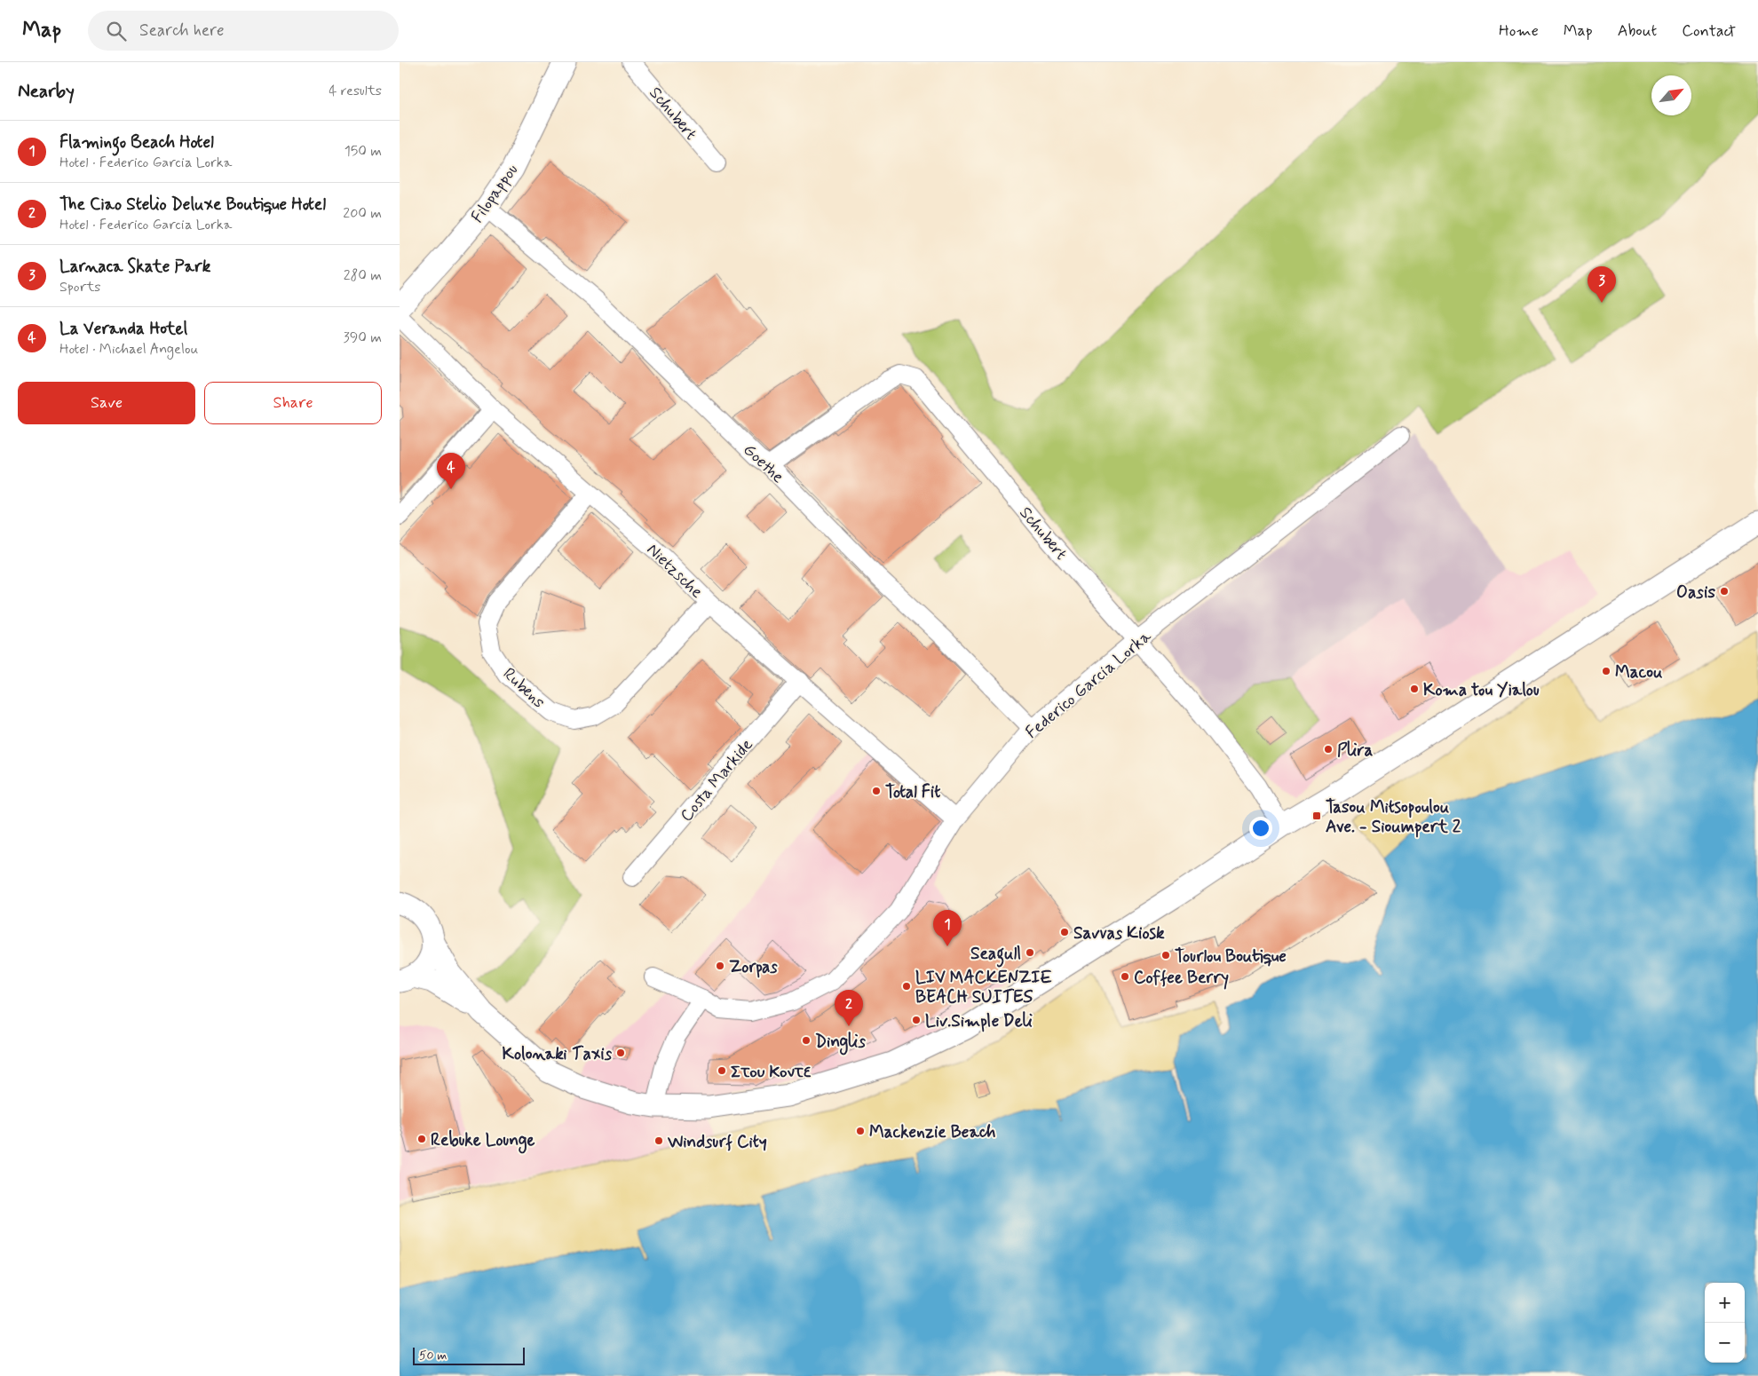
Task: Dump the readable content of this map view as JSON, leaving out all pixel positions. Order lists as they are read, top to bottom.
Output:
{
  "streets": {
    "street": [
      "Schubert",
      "Filopappou",
      "Goethe",
      "Nietzsche",
      "Federico Garcia Lorka",
      "Rubens",
      "Costa Markide"
    ]
  },
  "crossings": [
    ["Schubert", "Goethe"],
    ["Schubert", "Federico Garcia Lorka"],
    ["Filopappou", "Goethe"],
    ["Goethe", "Federico Garcia Lorka"],
    ["Nietzsche", "Federico Garcia Lorka"],
    ["Nietzsche", "Rubens"],
    ["Nietzsche", "Costa Markide"]
  ],
  "places": {
    "other": [
      "Oasis",
      "Macou",
      "Koma tou Yialou",
      "Plira",
      "Total Fit",
      "Savvas Kiosk",
      "Seagull",
      "Tourlou Boutique",
      "Zorpas",
      "Coffee Berry",
      "LIV MACKENZIE BEACH SUITES",
      "Liv.Simple Deli",
      "Dinglis",
      "Kolonaki Taxis",
      "Στου Κοντε",
      "Mackenzie Beach",
      "Rebuke Lounge",
      "Windsurf City"
    ],
    "transit": ["Tasou Mitsopoulou Ave. - Sioumpert 2"]
  },
  "scale_bar": "50 m",
  "north": "top right",
  "page": {
    "header": "Map",
    "search": "Search here",
    "nav": [
      "Home",
      "Map",
      "About",
      "Contact"
    ],
    "heading": ["Nearby", "4 results"],
    "list": [
      {
        "mark": "1",
        "name": "Flamingo Beach Hotel",
        "note": "Hotel · Federico Garcia Lorka",
        "value": "150 m"
      },
      {
        "mark": "2",
        "name": "The Ciao Stelio Deluxe Boutique Hotel",
        "note": "Hotel · Federico Garcia Lorka",
        "value": "200 m"
      },
      {
        "mark": "3",
        "name": "Larnaca Skate Park",
        "note": "Sports",
        "value": "280 m"
      },
      {
        "mark": "4",
        "name": "La Veranda Hotel",
        "note": "Hotel · Michael Angelou",
        "value": "390 m"
      }
    ],
    "pins": [
      "3",
      "4",
      "1",
      "2"
    ],
    "buttons": ["Save", "Share"],
    "map_buttons": ["+", "−"],
    "scale": "50 m"
  }
}
